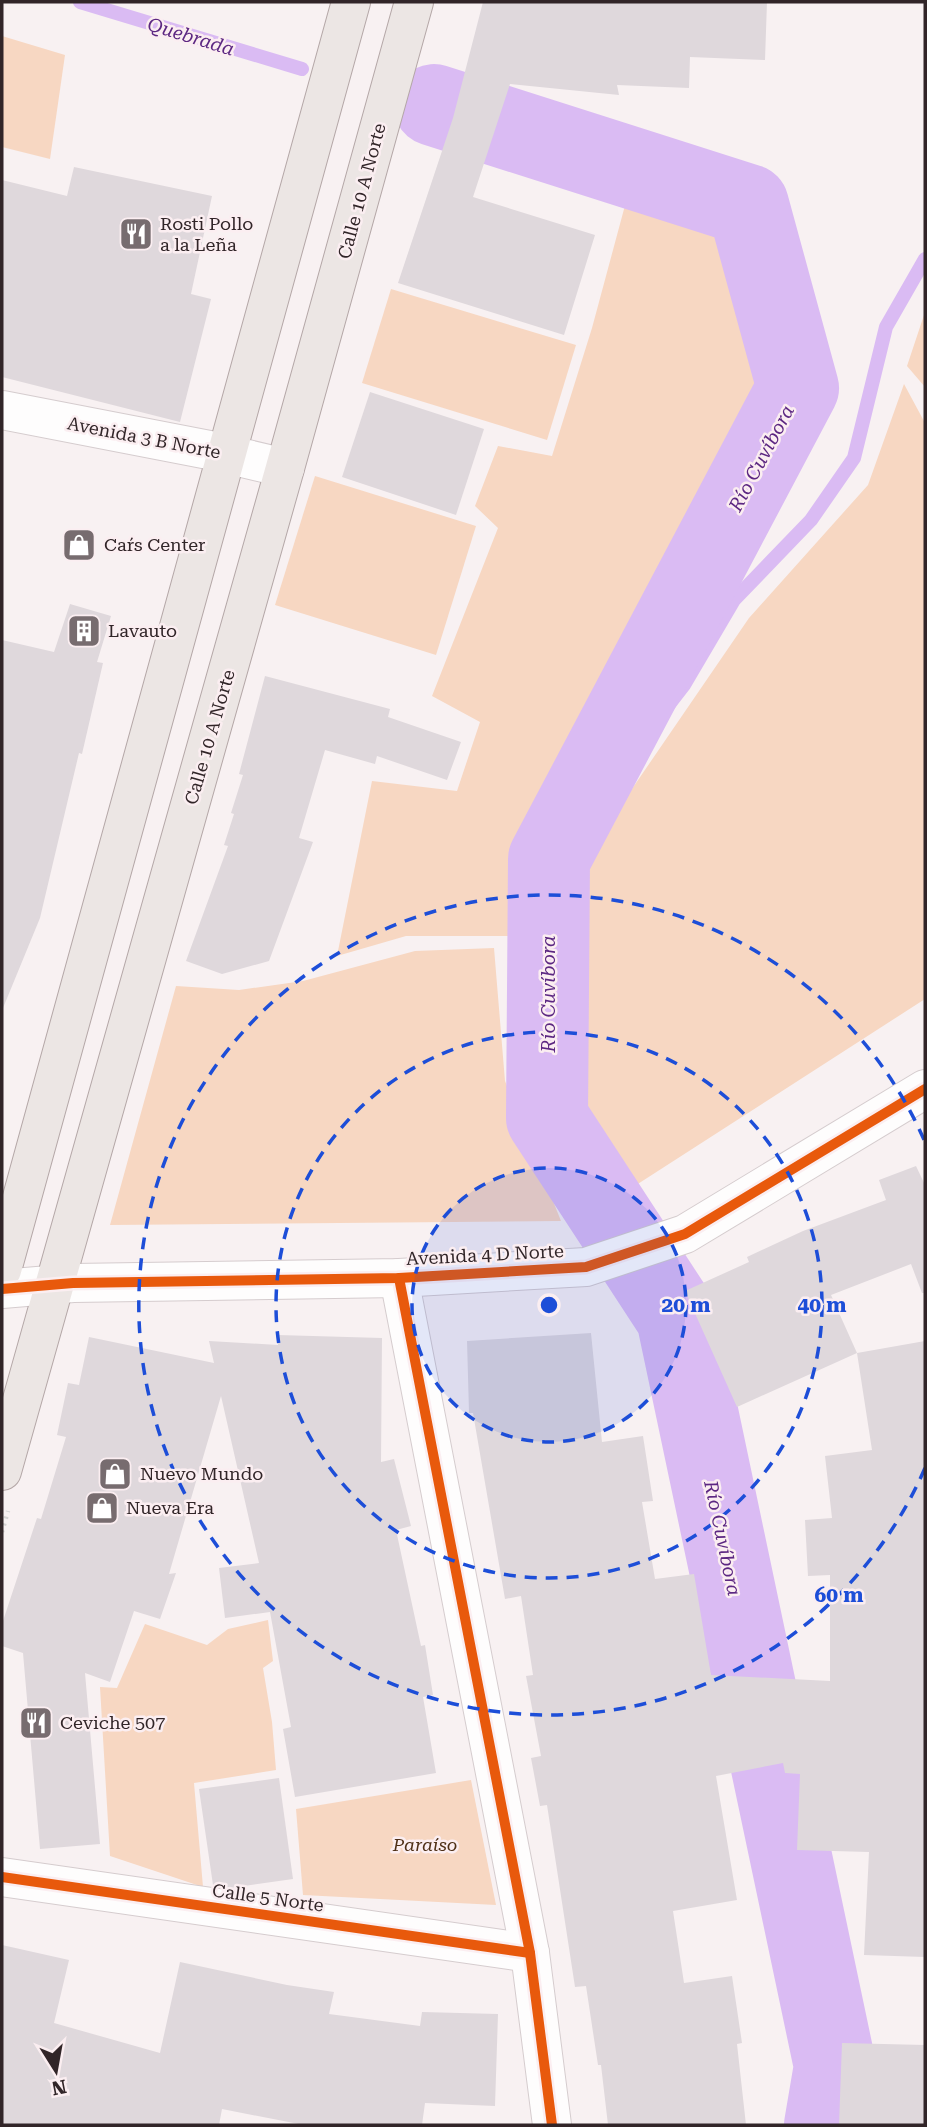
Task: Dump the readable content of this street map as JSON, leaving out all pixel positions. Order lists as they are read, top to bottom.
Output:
{
  "streets": {
    "main road": ["Calle 10 A Norte"],
    "street": ["Avenida 3 B Norte", "Avenida 4 D Norte", "Calle 5 Norte"]
  },
  "crossings": [
    ["Calle 10 A Norte", "Avenida 3 B Norte"],
    ["Calle 10 A Norte", "Avenida 4 D Norte"]
  ],
  "water": ["Quebrada", "Río Cuvíbora"],
  "parks": ["Paraíso"],
  "places": {
    "restaurant": ["Rosti Pollo a la Leña", "Ceviche 507"],
    "shop": ["Car´s Center", "Nuevo Mundo", "Nueva Era"],
    "building": ["Lavauto"]
  },
  "north": "bottom",
  "rings": ["20 m", "40 m", "60 m"]
}
